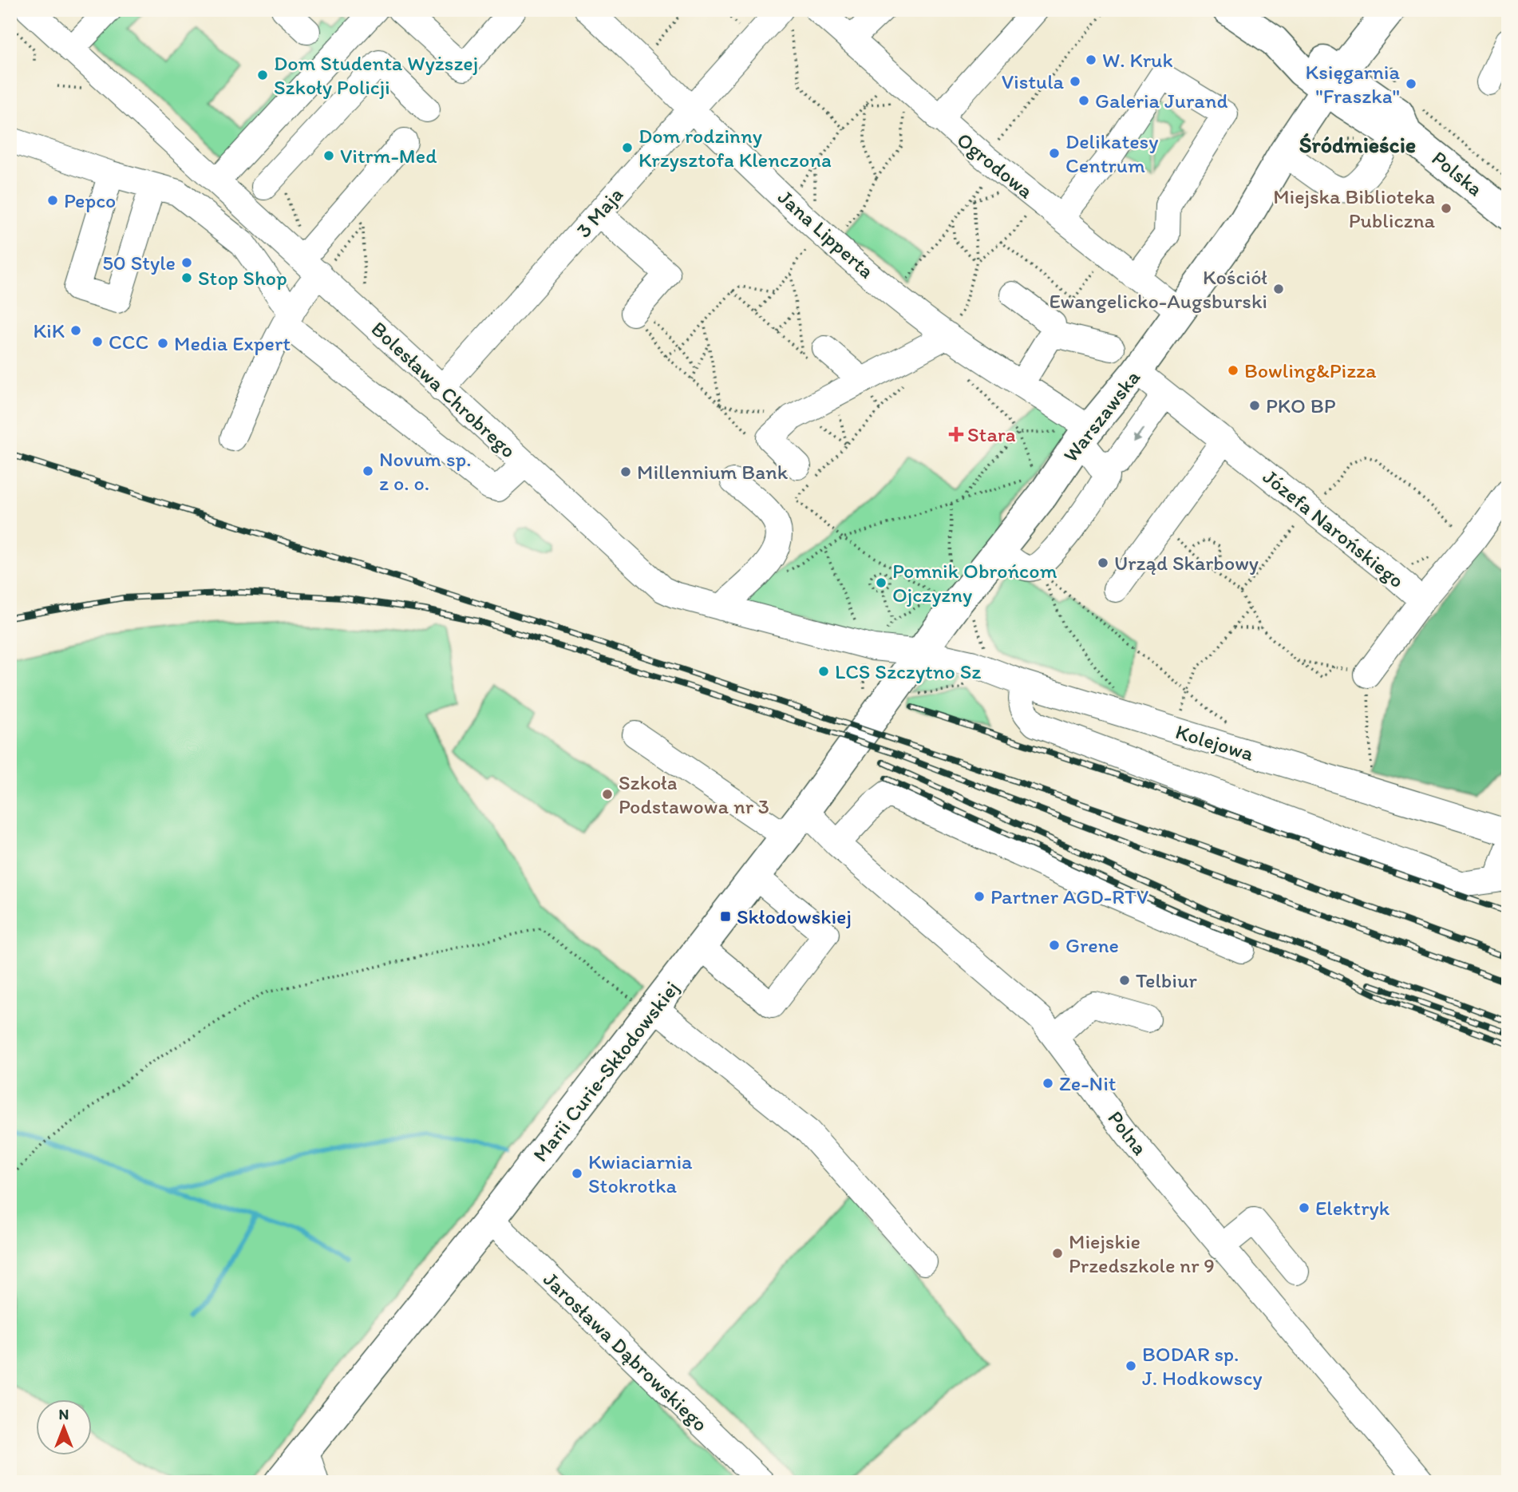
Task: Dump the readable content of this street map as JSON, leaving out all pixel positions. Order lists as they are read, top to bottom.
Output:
{
  "streets": {
    "main road": ["Polska", "Warszawska", "Marii Curie-Skłodowskiej"],
    "street": [
      "Ogrodowa",
      "3 Maja",
      "Jana Lipperta",
      "Bolesława Chrobrego",
      "Józefa Narońskiego",
      "Kolejowa",
      "Polna",
      "Jarosława Dąbrowskiego"
    ]
  },
  "crossings": [
    ["Ogrodowa", "Warszawska"],
    ["Polska", "Warszawska"],
    ["3 Maja", "Jana Lipperta"],
    ["3 Maja", "Bolesława Chrobrego"],
    ["Jana Lipperta", "Warszawska"],
    ["Bolesława Chrobrego", "Warszawska"],
    ["Bolesława Chrobrego", "Kolejowa"],
    ["Bolesława Chrobrego", "Marii Curie-Skłodowskiej"],
    ["Warszawska", "Józefa Narońskiego"],
    ["Warszawska", "Kolejowa"],
    ["Warszawska", "Marii Curie-Skłodowskiej"],
    ["Kolejowa", "Marii Curie-Skłodowskiej"],
    ["Marii Curie-Skłodowskiej", "Polna"],
    ["Marii Curie-Skłodowskiej", "Jarosława Dąbrowskiego"]
  ],
  "districts": ["Śródmieście"],
  "places": {
    "other": [
      "W. Kruk",
      "Dom Studenta Wyższej Szkoły Policji",
      "Vistula",
      "Księgarnia \"Fraszka\"",
      "Galeria Jurand",
      "Dom rodzinny Krzysztofa Klenczona",
      "Delikatesy Centrum",
      "Vitrm-Med",
      "Pepco",
      "Miejska Biblioteka Publiczna",
      "50 Style",
      "Stop Shop",
      "Kościół Ewangelicko-Augsburski",
      "KiK",
      "CCC",
      "Media Expert",
      "Bowling&Pizza",
      "PKO BP",
      "Novum sp. z o. o.",
      "Millennium Bank",
      "Urząd Skarbowy",
      "Pomnik Obrońcom Ojczyzny",
      "LCS Szczytno Sz",
      "Szkoła Podstawowa nr 3",
      "Partner AGD-RTV",
      "Grene",
      "Telbiur",
      "Ze-Nit",
      "Kwiaciarnia Stokrotka",
      "Elektryk",
      "Miejskie Przedszkole nr 9",
      "BODAR sp. J. Hodkowscy"
    ],
    "health": ["Stara"],
    "transit": ["Skłodowskiej"]
  },
  "north": "top"
}
